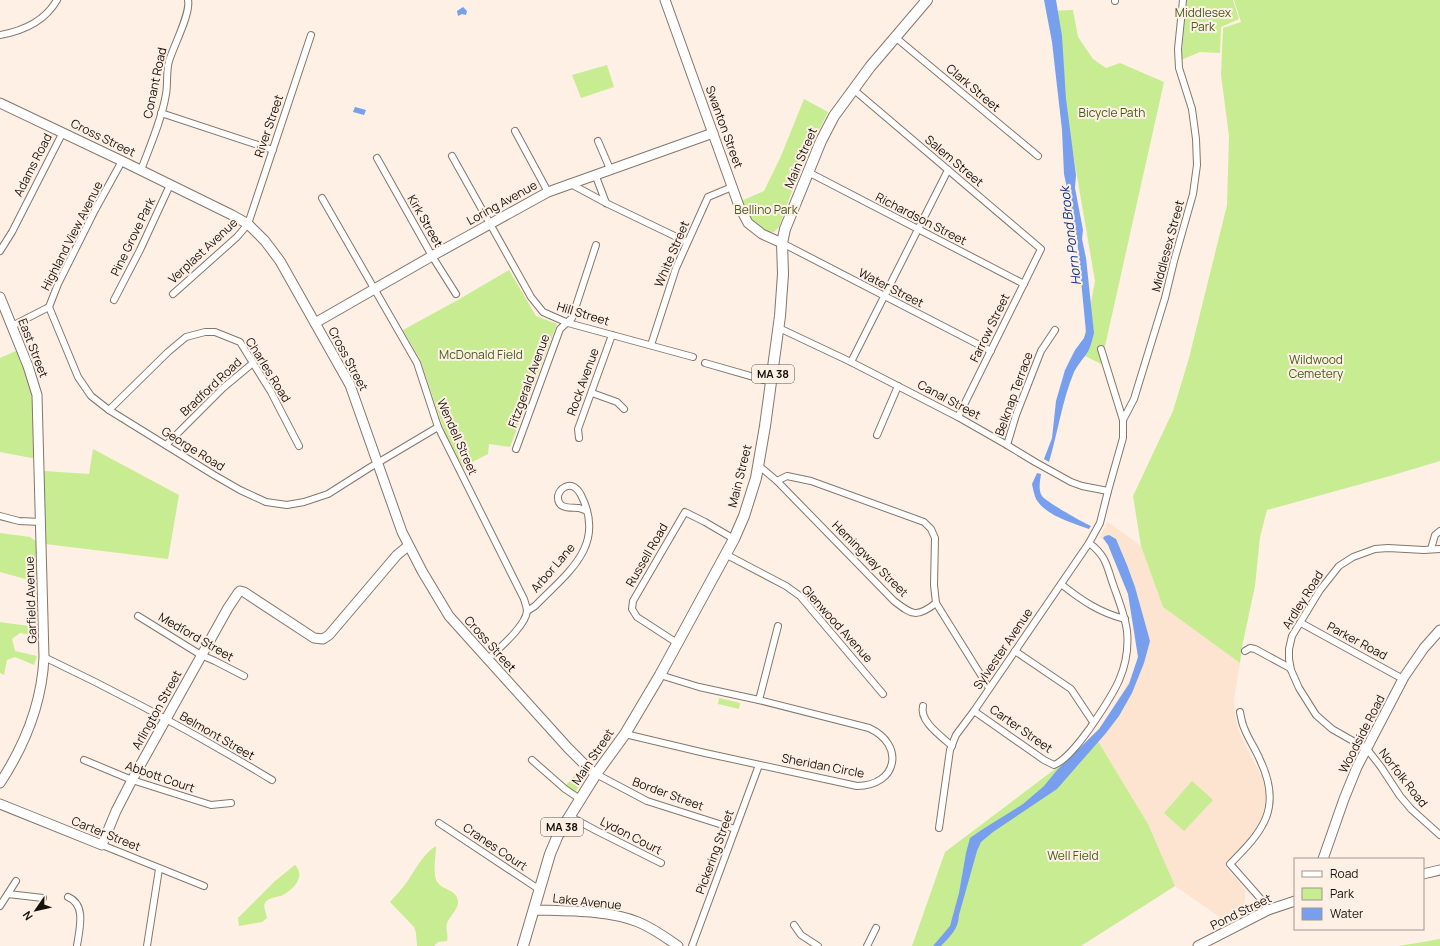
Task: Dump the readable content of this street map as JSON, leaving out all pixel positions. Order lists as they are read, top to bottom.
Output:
{
  "streets": {
    "main road": ["Main Street", "MA 38"],
    "street": [
      "Conant Road",
      "Clark Street",
      "River Street",
      "Swanton Street",
      "Cross Street",
      "Salem Street",
      "Adams Road",
      "Loring Avenue",
      "Richardson Street",
      "Kirk Street",
      "Highland View Avenue",
      "Pine Grove Park",
      "Middlesex Street",
      "Verplast Avenue",
      "White Street",
      "Water Street",
      "Hill Street",
      "Farrow Street",
      "East Street",
      "Charles Road",
      "Fitzgerald Avenue",
      "Rock Avenue",
      "Bradford Road",
      "Belknap Terrace",
      "Canal Street",
      "Wendell Street",
      "George Road",
      "Russell Road",
      "Hemingway Street",
      "Arbor Lane",
      "Garfield Avenue",
      "Ardley Road",
      "Glenwood Avenue",
      "Medford Street",
      "Parker Road",
      "Sylvester Avenue",
      "Arlington Street",
      "Carter Street",
      "Woodside Road",
      "Belmont Street",
      "Sheridan Circle",
      "Abbott Court",
      "Norfolk Road",
      "Border Street",
      "Lydon Court",
      "Cranes Court",
      "Pickering Street",
      "Lake Avenue",
      "Pond Street"
    ]
  },
  "crossings": [
    ["Conant Road", "Cross Street"],
    ["Clark Street", "Main Street"],
    ["River Street", "Cross Street"],
    ["River Street", "Verplast Avenue"],
    ["Swanton Street", "Main Street"],
    ["Swanton Street", "Loring Avenue"],
    ["Swanton Street", "White Street"],
    ["Swanton Street", "Water Street"],
    ["Cross Street", "Main Street"],
    ["Cross Street", "Adams Road"],
    ["Cross Street", "Loring Avenue"],
    ["Cross Street", "Highland View Avenue"],
    ["Cross Street", "Pine Grove Park"],
    ["Cross Street", "Verplast Avenue"],
    ["Cross Street", "George Road"],
    ["Cross Street", "Arlington Street"],
    ["Cross Street", "Border Street"],
    ["Main Street", "Salem Street"],
    ["Main Street", "Richardson Street"],
    ["Main Street", "Water Street"],
    ["Main Street", "Canal Street"],
    ["Main Street", "Russell Road"],
    ["Main Street", "Hemingway Street"],
    ["Main Street", "Glenwood Avenue"],
    ["Main Street", "Sheridan Circle"],
    ["Main Street", "Border Street"],
    ["Main Street", "Lydon Court"],
    ["Main Street", "Cranes Court"],
    ["Main Street", "Lake Avenue"],
    ["Salem Street", "Farrow Street"],
    ["Loring Avenue", "Kirk Street"],
    ["Loring Avenue", "Hill Street"],
    ["Loring Avenue", "Wendell Street"],
    ["Richardson Street", "Farrow Street"],
    ["Highland View Avenue", "East Street"],
    ["Highland View Avenue", "George Road"],
    ["Middlesex Street", "Canal Street"],
    ["Middlesex Street", "Sylvester Avenue"],
    ["White Street", "Hill Street"],
    ["Water Street", "Farrow Street"],
    ["Hill Street", "Fitzgerald Avenue"],
    ["Hill Street", "Rock Avenue"],
    ["Farrow Street", "Canal Street"],
    ["East Street", "Garfield Avenue"],
    ["Charles Road", "Bradford Road"],
    ["Charles Road", "George Road"],
    ["Bradford Road", "George Road"],
    ["Belknap Terrace", "Canal Street"],
    ["Canal Street", "Sylvester Avenue"],
    ["Wendell Street", "Arbor Lane"],
    ["Garfield Avenue", "Belmont Street"],
    ["Ardley Road", "Parker Road"],
    ["Ardley Road", "Woodside Road"],
    ["Ardley Road", "Norfolk Road"],
    ["Medford Street", "Arlington Street"],
    ["Parker Road", "Woodside Road"],
    ["Sylvester Avenue", "Carter Street"],
    ["Arlington Street", "Carter Street"],
    ["Arlington Street", "Belmont Street"],
    ["Arlington Street", "Abbott Court"],
    ["Woodside Road", "Norfolk Road"],
    ["Sheridan Circle", "Pickering Street"],
    ["Border Street", "Pickering Street"]
  ],
  "water": ["Horn Pond Brook"],
  "parks": [
    "Middlesex Park",
    "Bicycle Path",
    "Bellino Park",
    "McDonald Field",
    "Wildwood Cemetery",
    "Well Field"
  ],
  "legend": ["Road", "Park", "Water"],
  "north": "bottom left"
}
